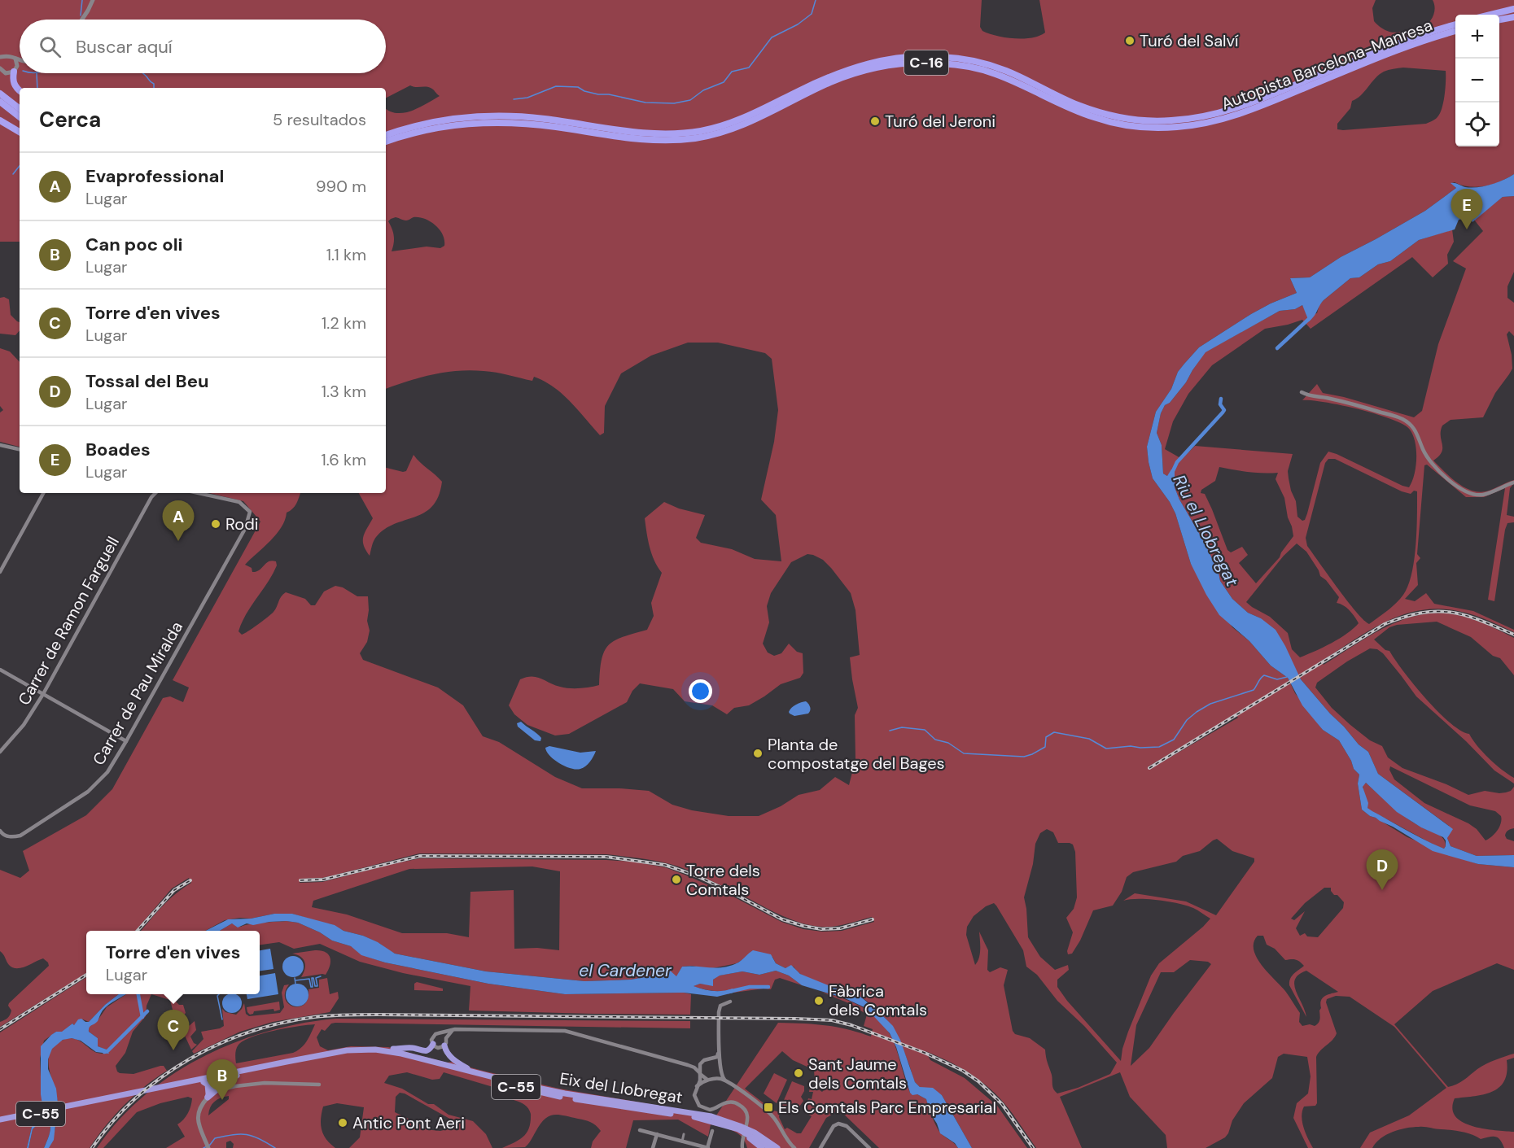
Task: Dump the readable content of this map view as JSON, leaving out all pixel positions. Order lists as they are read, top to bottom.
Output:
{
  "streets": {
    "highway": [
      "C-16",
      "Autopista Barcelona-Manresa",
      "C-55",
      "Eix del Llobregat"
    ],
    "street": ["Carrer de Ramon Farguell", "Carrer de Pau Miralda"]
  },
  "water": ["Riu el Llobregat", "el Cardener"],
  "places": {
    "other": [
      "Turó del Salví",
      "Turó del Jeroni",
      "Rodi",
      "Planta de compostatge del Bages",
      "Torre dels Comtals",
      "Fàbrica dels Comtals",
      "Sant Jaume dels Comtals",
      "Antic Pont Aeri"
    ],
    "transit": ["Els Comtals Parc Empresarial"]
  },
  "page": {
    "map_buttons": ["+", "−"],
    "search": "Buscar aquí",
    "heading": ["Cerca", "5 resultados"],
    "list": [
      {
        "mark": "A",
        "name": "Evaprofessional",
        "note": "Lugar",
        "value": "990 m"
      },
      {
        "mark": "B",
        "name": "Can poc oli",
        "note": "Lugar",
        "value": "1.1 km"
      },
      {
        "mark": "C",
        "name": "Torre d'en vives",
        "note": "Lugar",
        "value": "1.2 km"
      },
      {
        "mark": "D",
        "name": "Tossal del Beu",
        "note": "Lugar",
        "value": "1.3 km"
      },
      {
        "mark": "E",
        "name": "Boades",
        "note": "Lugar",
        "value": "1.6 km"
      }
    ],
    "pins": [
      "E",
      "A",
      "D",
      "C",
      "B"
    ],
    "popup": ["Torre d'en vives", "Lugar"]
  }
}
